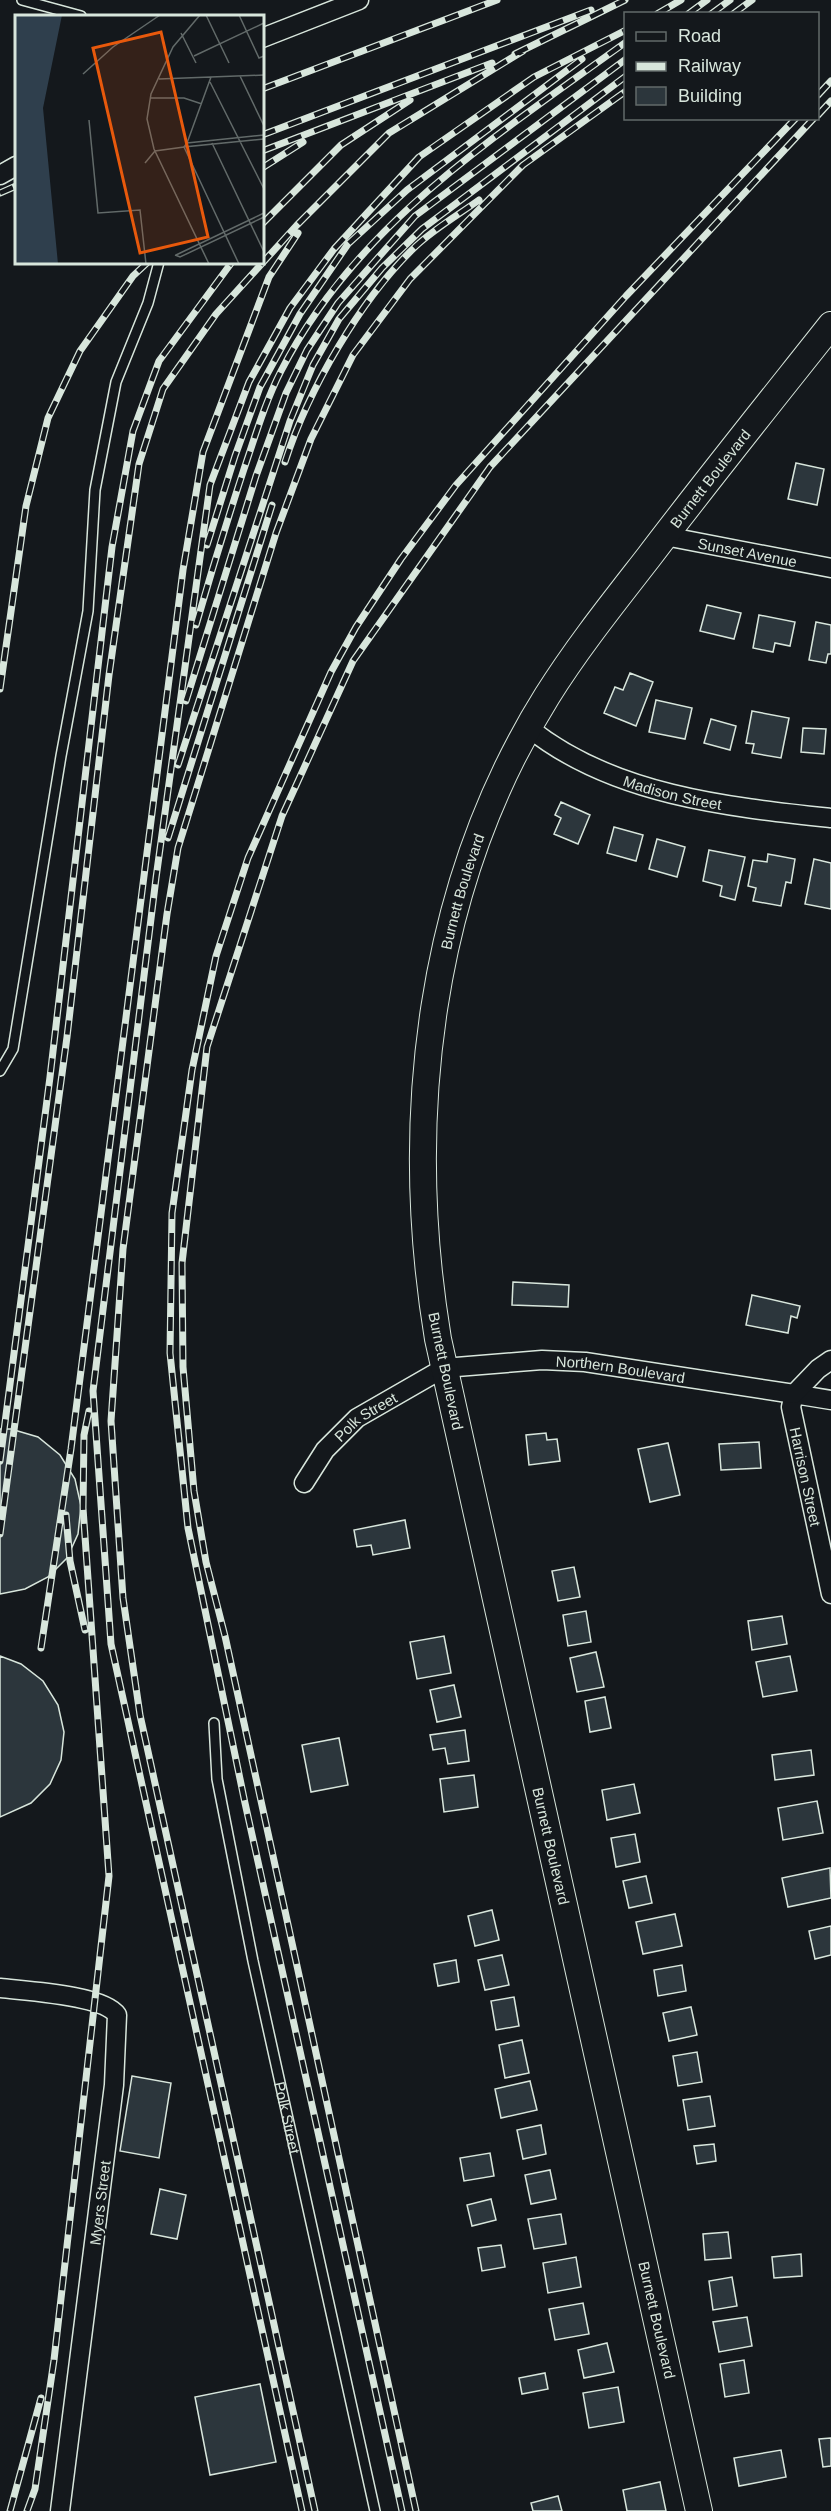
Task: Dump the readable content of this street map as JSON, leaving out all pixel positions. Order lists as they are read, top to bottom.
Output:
{
  "streets": {
    "main road": ["Burnett Boulevard"],
    "street": [
      "Sunset Avenue",
      "Madison Street",
      "Northern Boulevard",
      "Polk Street",
      "Harrison Street",
      "Myers Street"
    ]
  },
  "crossings": [
    ["Burnett Boulevard", "Sunset Avenue"],
    ["Burnett Boulevard", "Madison Street"],
    ["Burnett Boulevard", "Northern Boulevard"],
    ["Burnett Boulevard", "Polk Street"],
    ["Northern Boulevard", "Polk Street"],
    ["Northern Boulevard", "Harrison Street"]
  ],
  "legend": ["Road", "Railway", "Building"]
}
